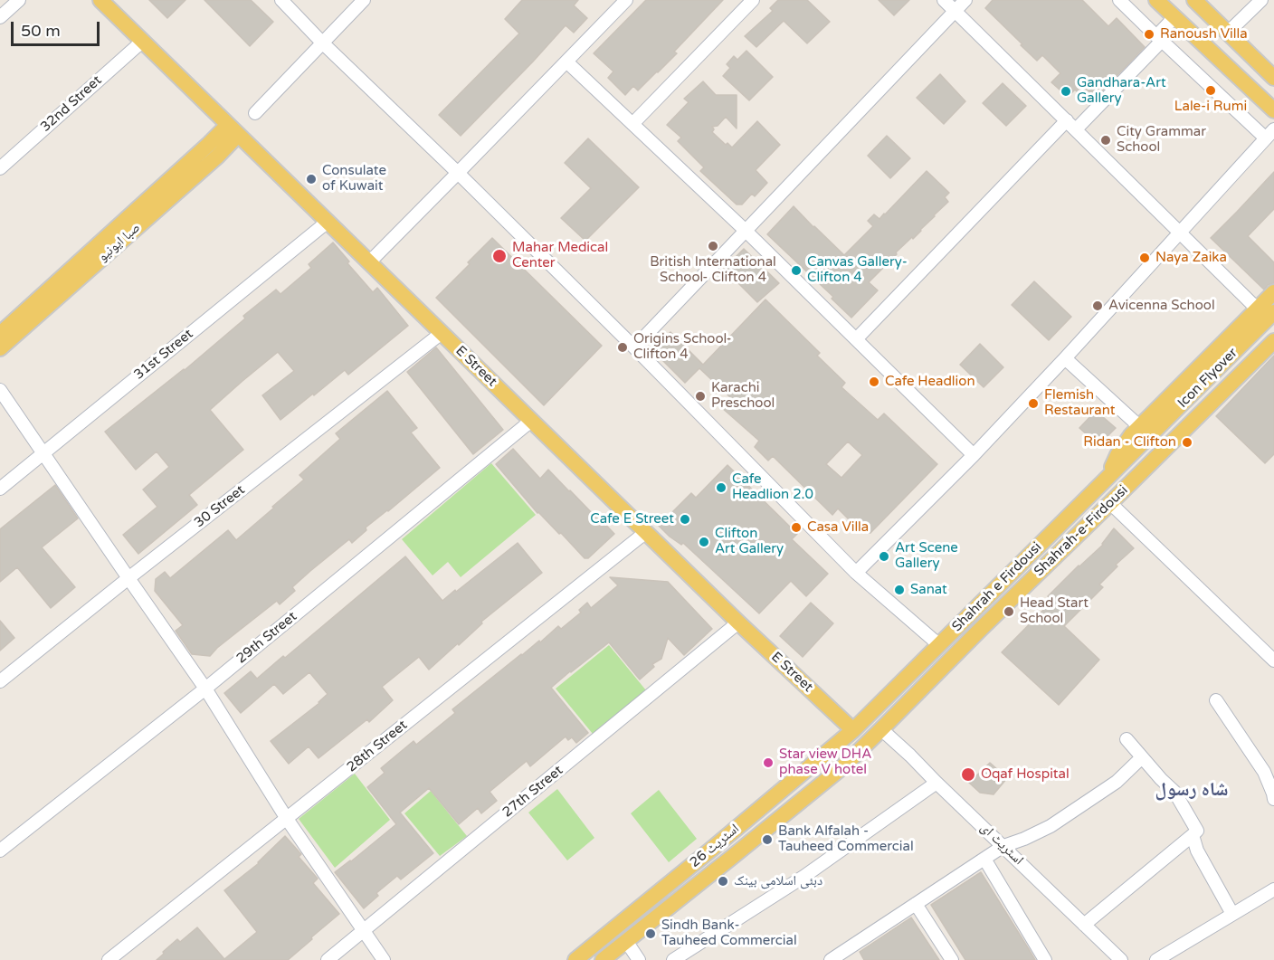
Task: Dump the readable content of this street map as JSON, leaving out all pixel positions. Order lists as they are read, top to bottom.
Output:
{
  "streets": {
    "main road": [
      "صبا ایونیو",
      "E Street",
      "Icon Flyover",
      "Shahrah-e-Firdousi",
      "Shahrah e Firdousi",
      "اسٹریٹ 26"
    ],
    "street": [
      "32nd Street",
      "31st Street",
      "30 Street",
      "29th Street",
      "28th Street",
      "27th Street",
      "اسٹریٹ ای"
    ]
  },
  "crossings": [
    ["32nd Street", "E Street"],
    ["صبا ایونیو", "E Street"],
    ["31st Street", "E Street"],
    ["E Street", "30 Street"],
    ["E Street", "Shahrah e Firdousi"],
    ["E Street", "29th Street"],
    ["E Street", "28th Street"],
    ["E Street", "27th Street"],
    ["E Street", "اسٹریٹ 26"],
    ["Icon Flyover", "Shahrah e Firdousi"],
    ["Shahrah-e-Firdousi", "اسٹریٹ ای"],
    ["Shahrah-e-Firdousi", "اسٹریٹ 26"],
    ["Shahrah e Firdousi", "اسٹریٹ 26"]
  ],
  "districts": ["شاہ رسول"],
  "places": [
    "Ranoush Villa",
    "Lale-i Rumi",
    "Gandhara-Art Gallery",
    "City Grammar School",
    "Consulate of Kuwait",
    "British International School- Clifton 4",
    "Mahar Medical Center",
    "Naya Zaika",
    "Canvas Gallery- Clifton 4",
    "Avicenna School",
    "Origins School- Clifton 4",
    "Cafe Headlion",
    "Karachi Preschool",
    "Flemish Restaurant",
    "Ridan - Clifton",
    "Cafe Headlion 2.0",
    "Cafe E Street",
    "Casa Villa",
    "Clifton Art Gallery",
    "Art Scene Gallery",
    "Sanat",
    "Head Start School",
    "Star view DHA phase V hotel",
    "Oqaf Hospital",
    "Bank Alfalah - Tauheed Commercial",
    "دبئی اسلامی بینک",
    "Sindh Bank- Tauheed Commercial"
  ],
  "scale_bar": "50 m"
}
